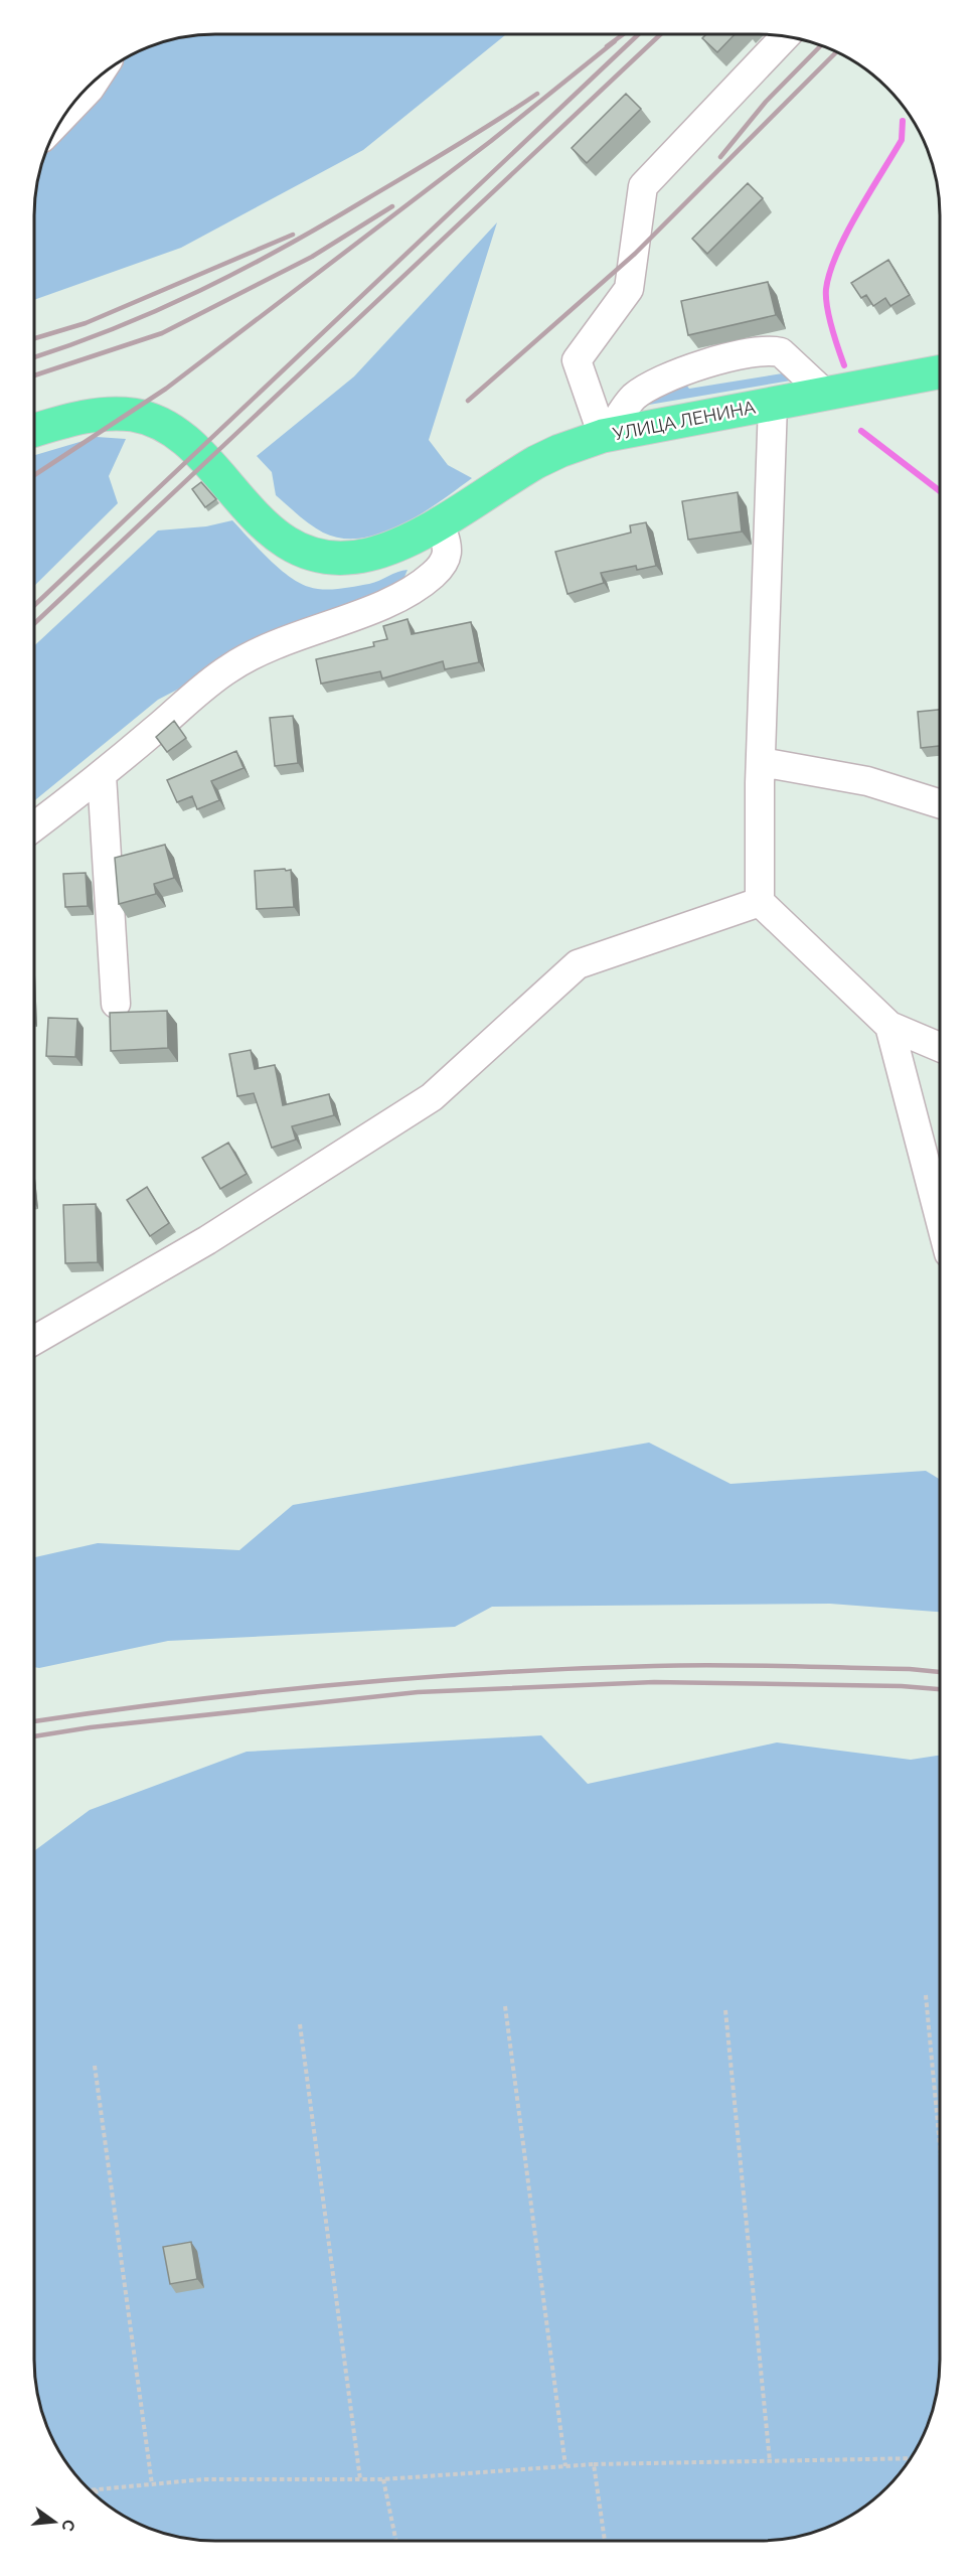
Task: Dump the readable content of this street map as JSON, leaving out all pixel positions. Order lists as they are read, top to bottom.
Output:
{
  "streets": {
    "main road": ["УЛИЦА ЛЕНИНА"]
  },
  "north": "right"
}
